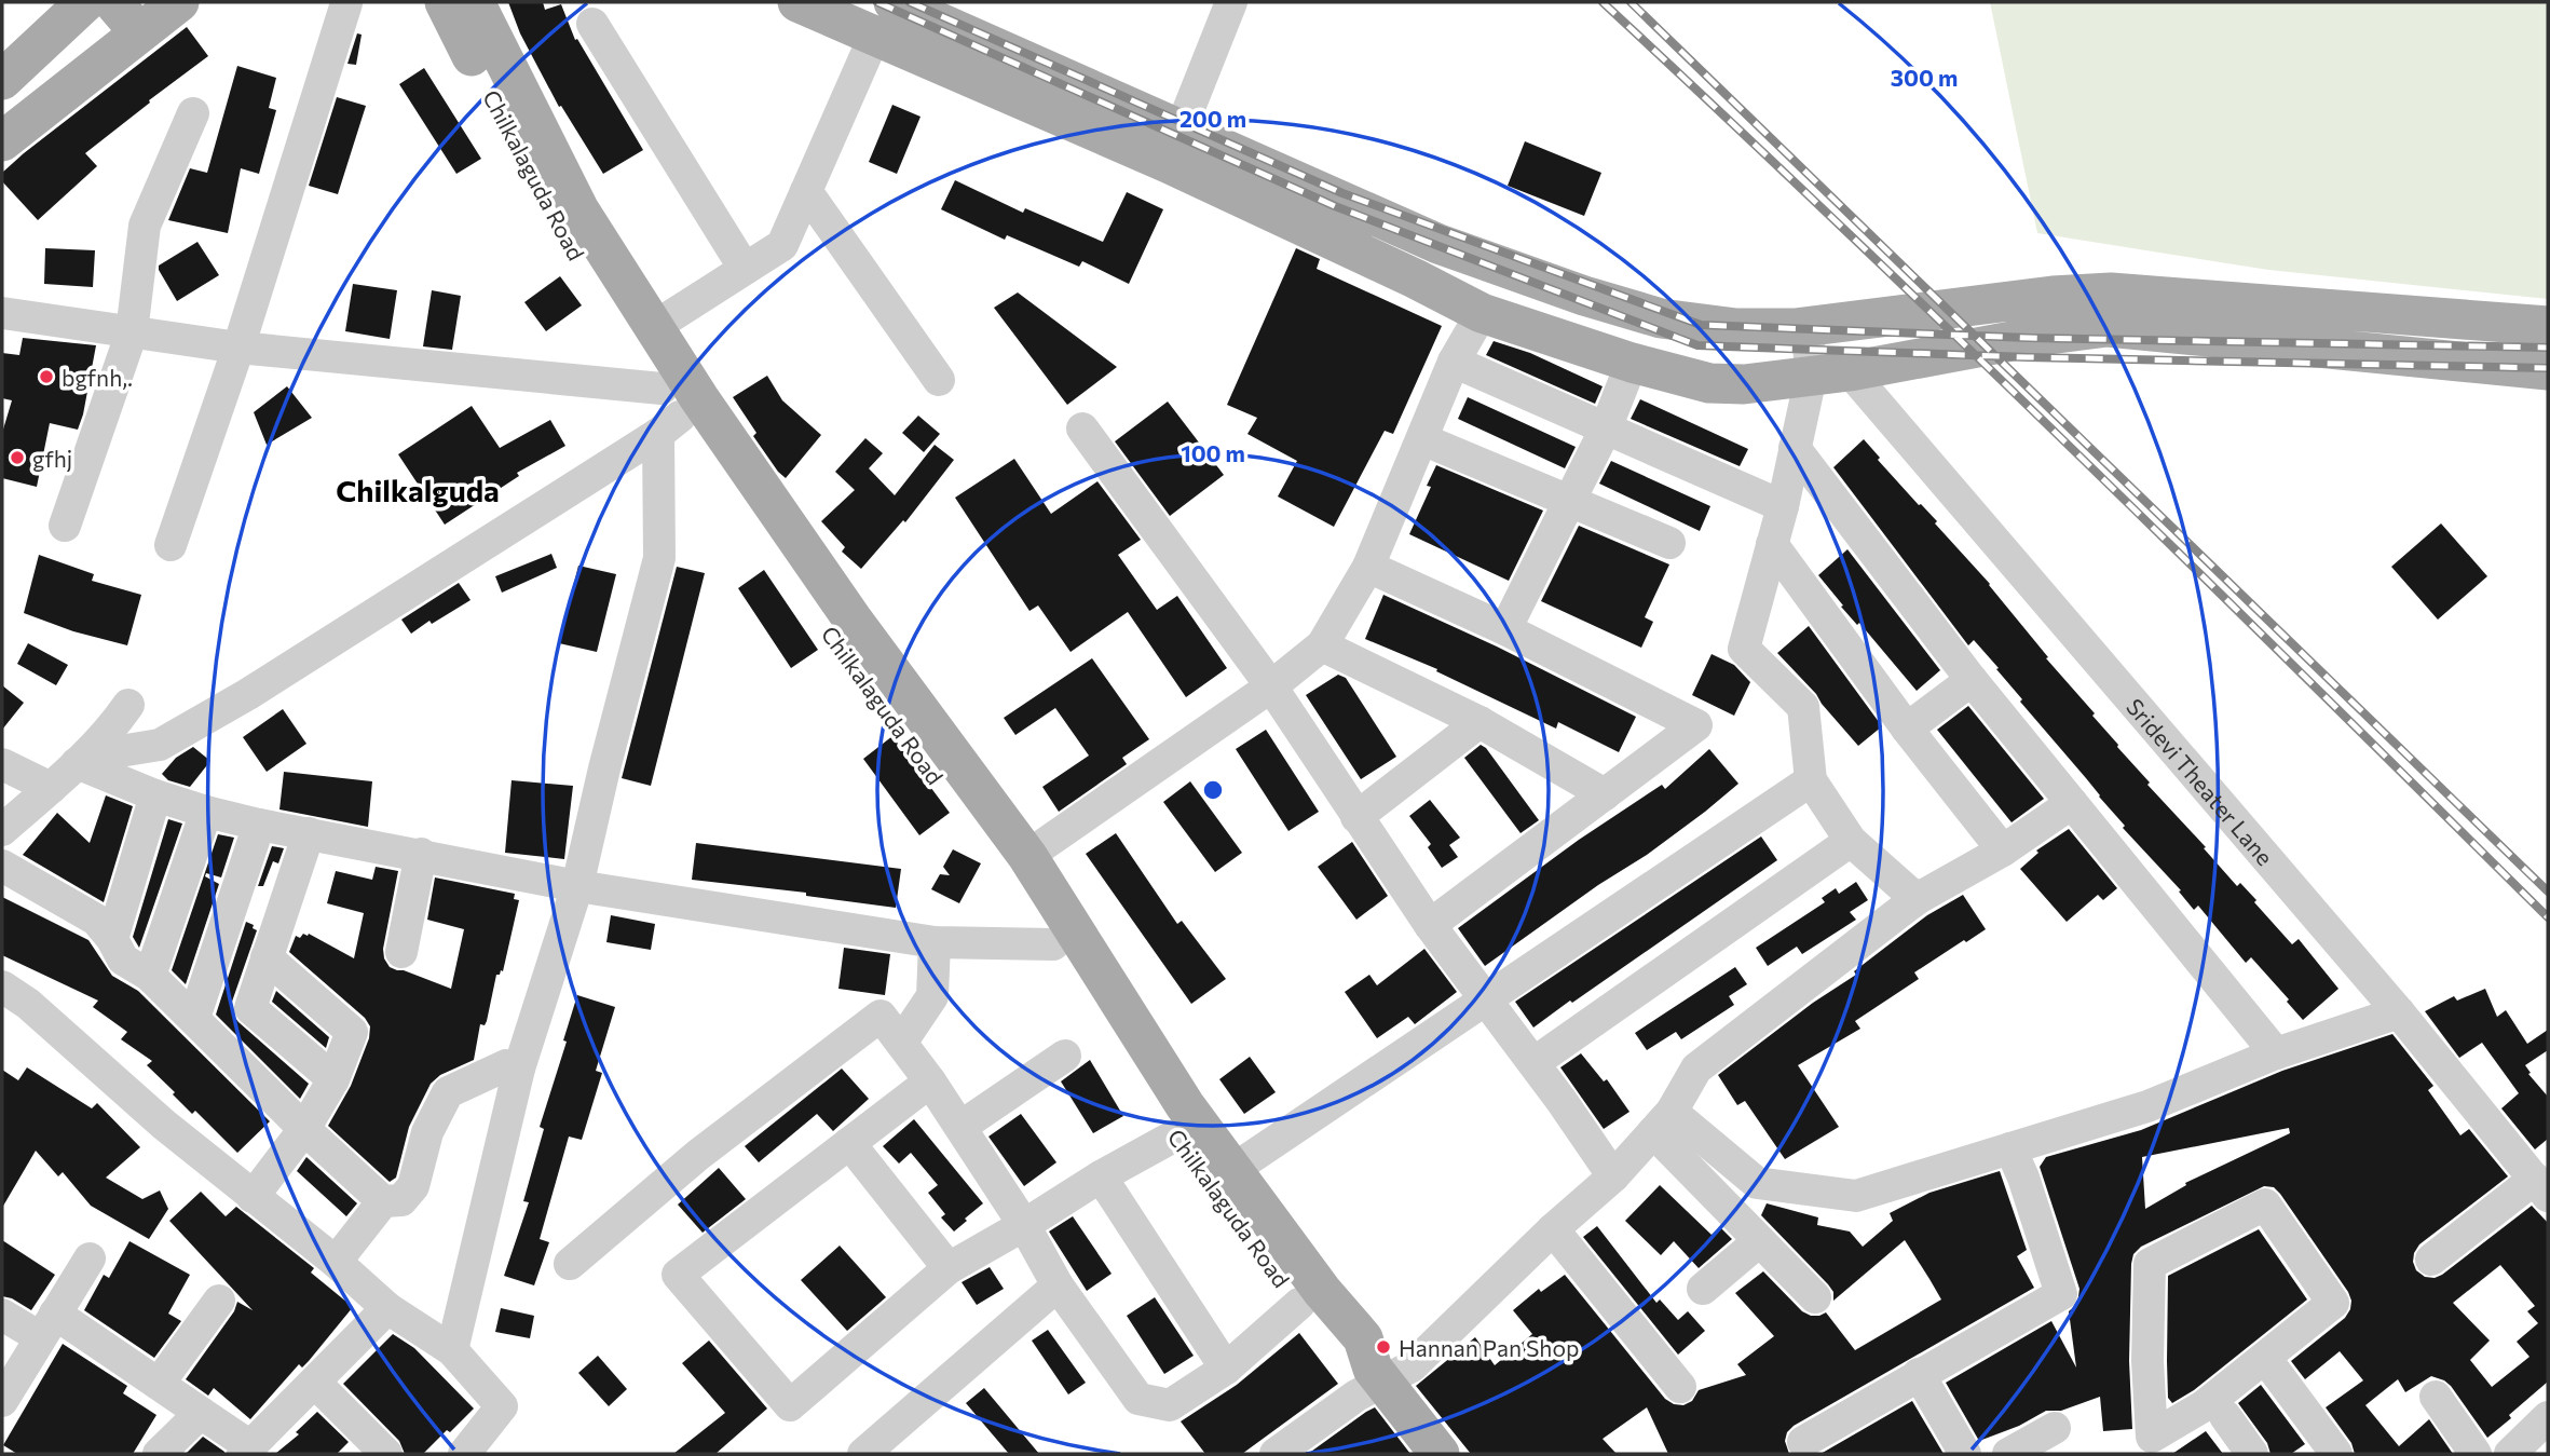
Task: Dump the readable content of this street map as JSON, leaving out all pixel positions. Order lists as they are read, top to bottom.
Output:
{
  "streets": {
    "main road": ["Chilkalaguda Road"],
    "street": ["Sridevi Theater Lane"]
  },
  "districts": ["Chilkalguda"],
  "places": ["bgfnh,.", "gfhj", "Hannan Pan Shop"],
  "rings": ["300 m", "200 m", "100 m"]
}
